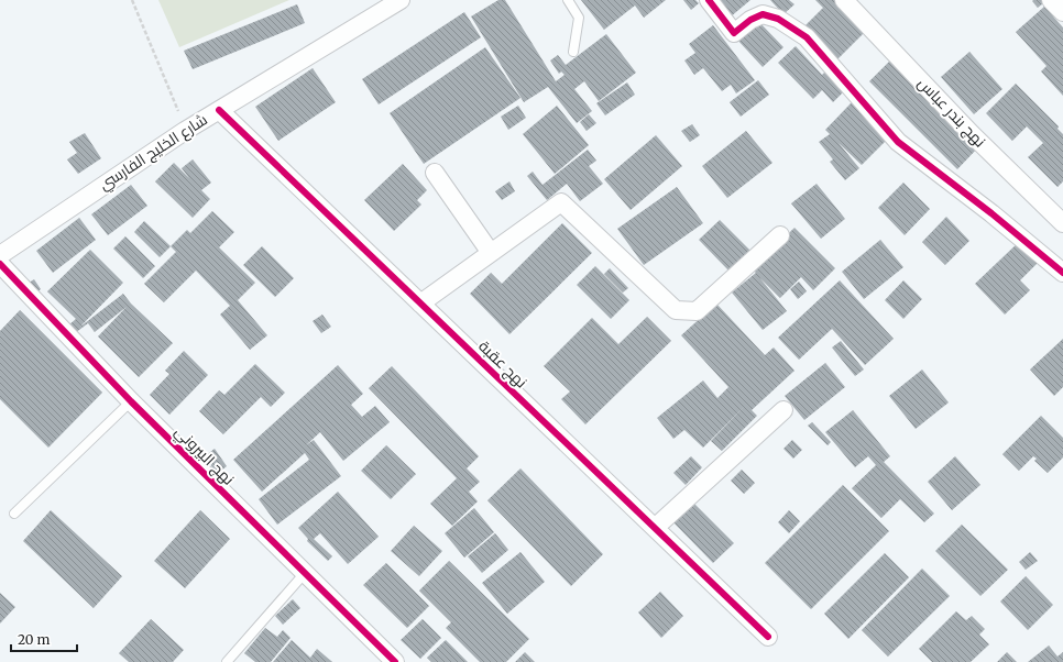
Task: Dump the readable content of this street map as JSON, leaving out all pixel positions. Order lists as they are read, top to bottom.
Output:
{
  "streets": {
    "street": [
      "نهج بندر عباس",
      "شارع الخليج الفارسي",
      "نهج عقبة",
      "نهج البيروني"
    ]
  },
  "crossings": [
    ["شارع الخليج الفارسي", "نهج عقبة"]
  ],
  "scale_bar": "20 m"
}
